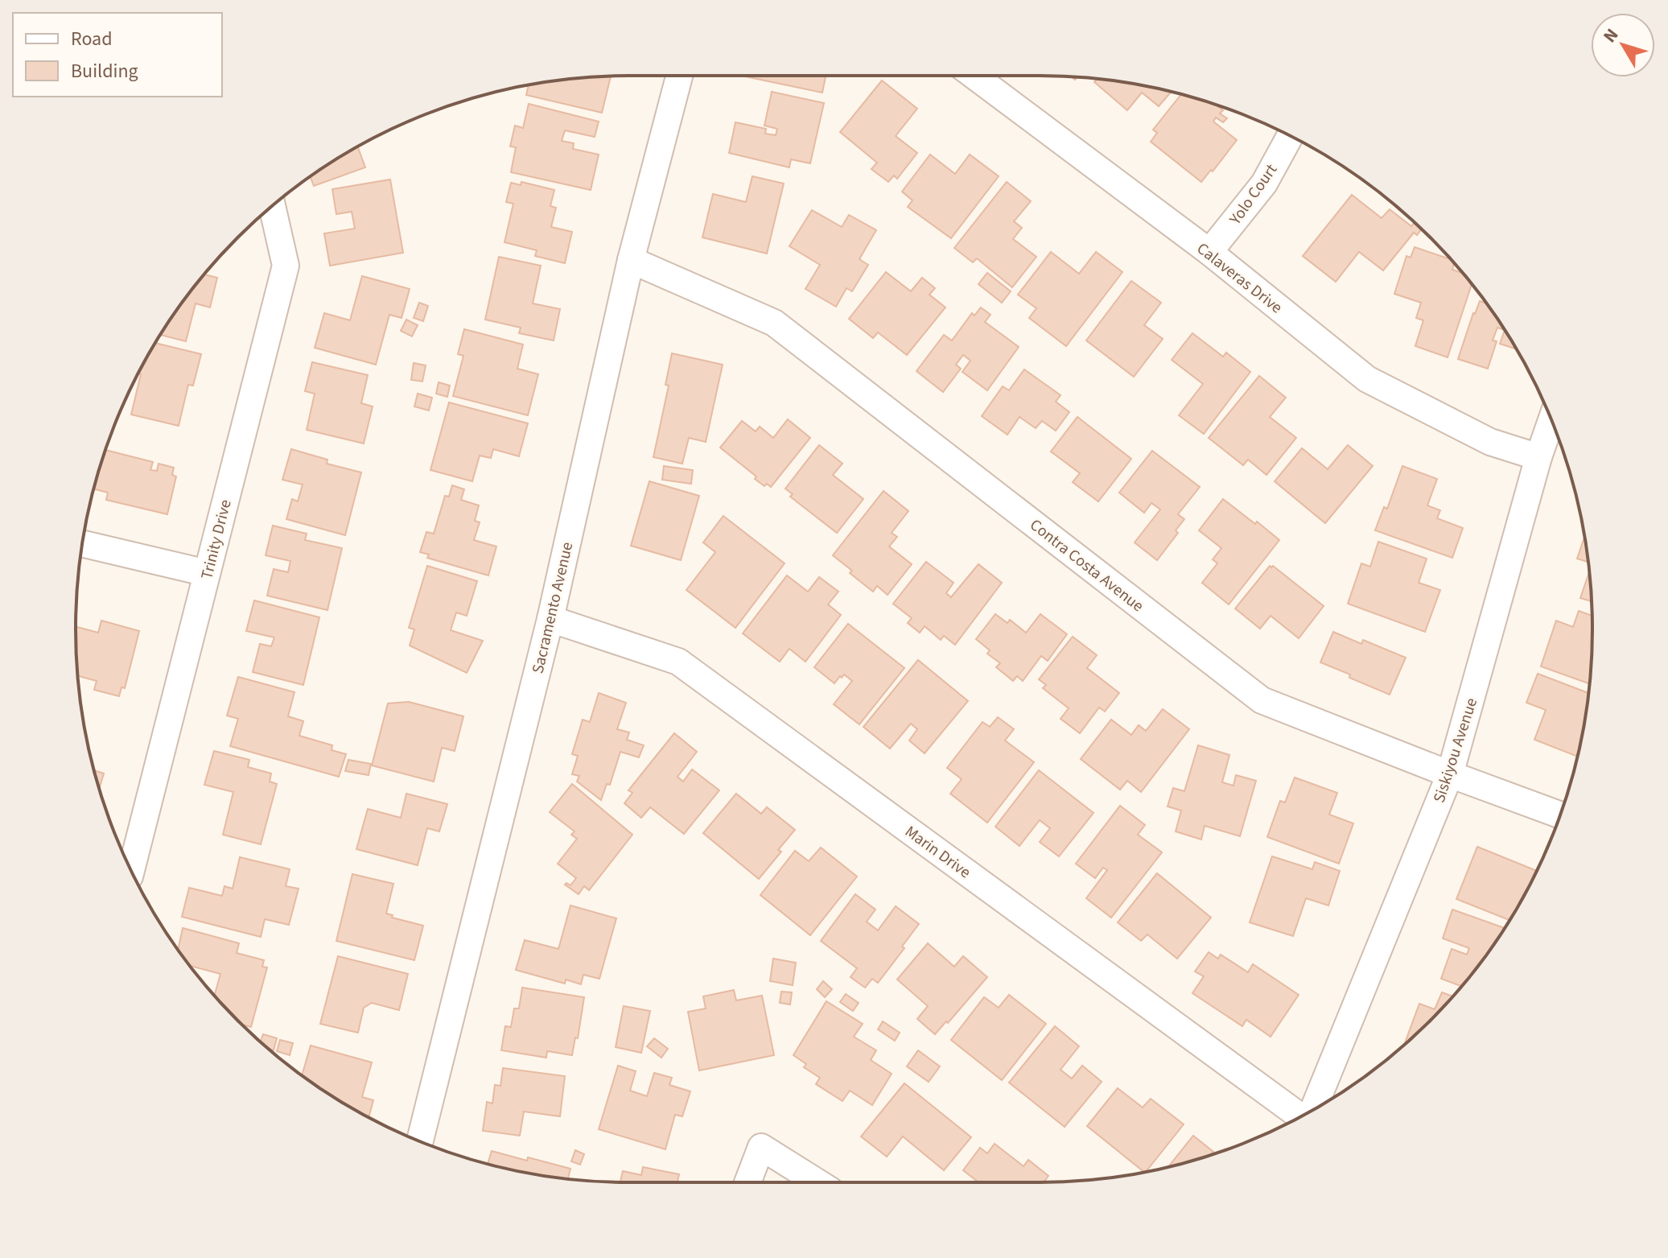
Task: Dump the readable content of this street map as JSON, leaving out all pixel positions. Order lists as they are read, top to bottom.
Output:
{
  "streets": {
    "street": [
      "Yolo Court",
      "Calaveras Drive",
      "Trinity Drive",
      "Contra Costa Avenue",
      "Sacramento Avenue",
      "Siskiyou Avenue",
      "Marin Drive"
    ]
  },
  "crossings": [
    ["Yolo Court", "Calaveras Drive"],
    ["Calaveras Drive", "Siskiyou Avenue"],
    ["Contra Costa Avenue", "Sacramento Avenue"],
    ["Contra Costa Avenue", "Siskiyou Avenue"],
    ["Sacramento Avenue", "Marin Drive"]
  ],
  "legend": ["Road", "Building"],
  "north": "top left"
}
